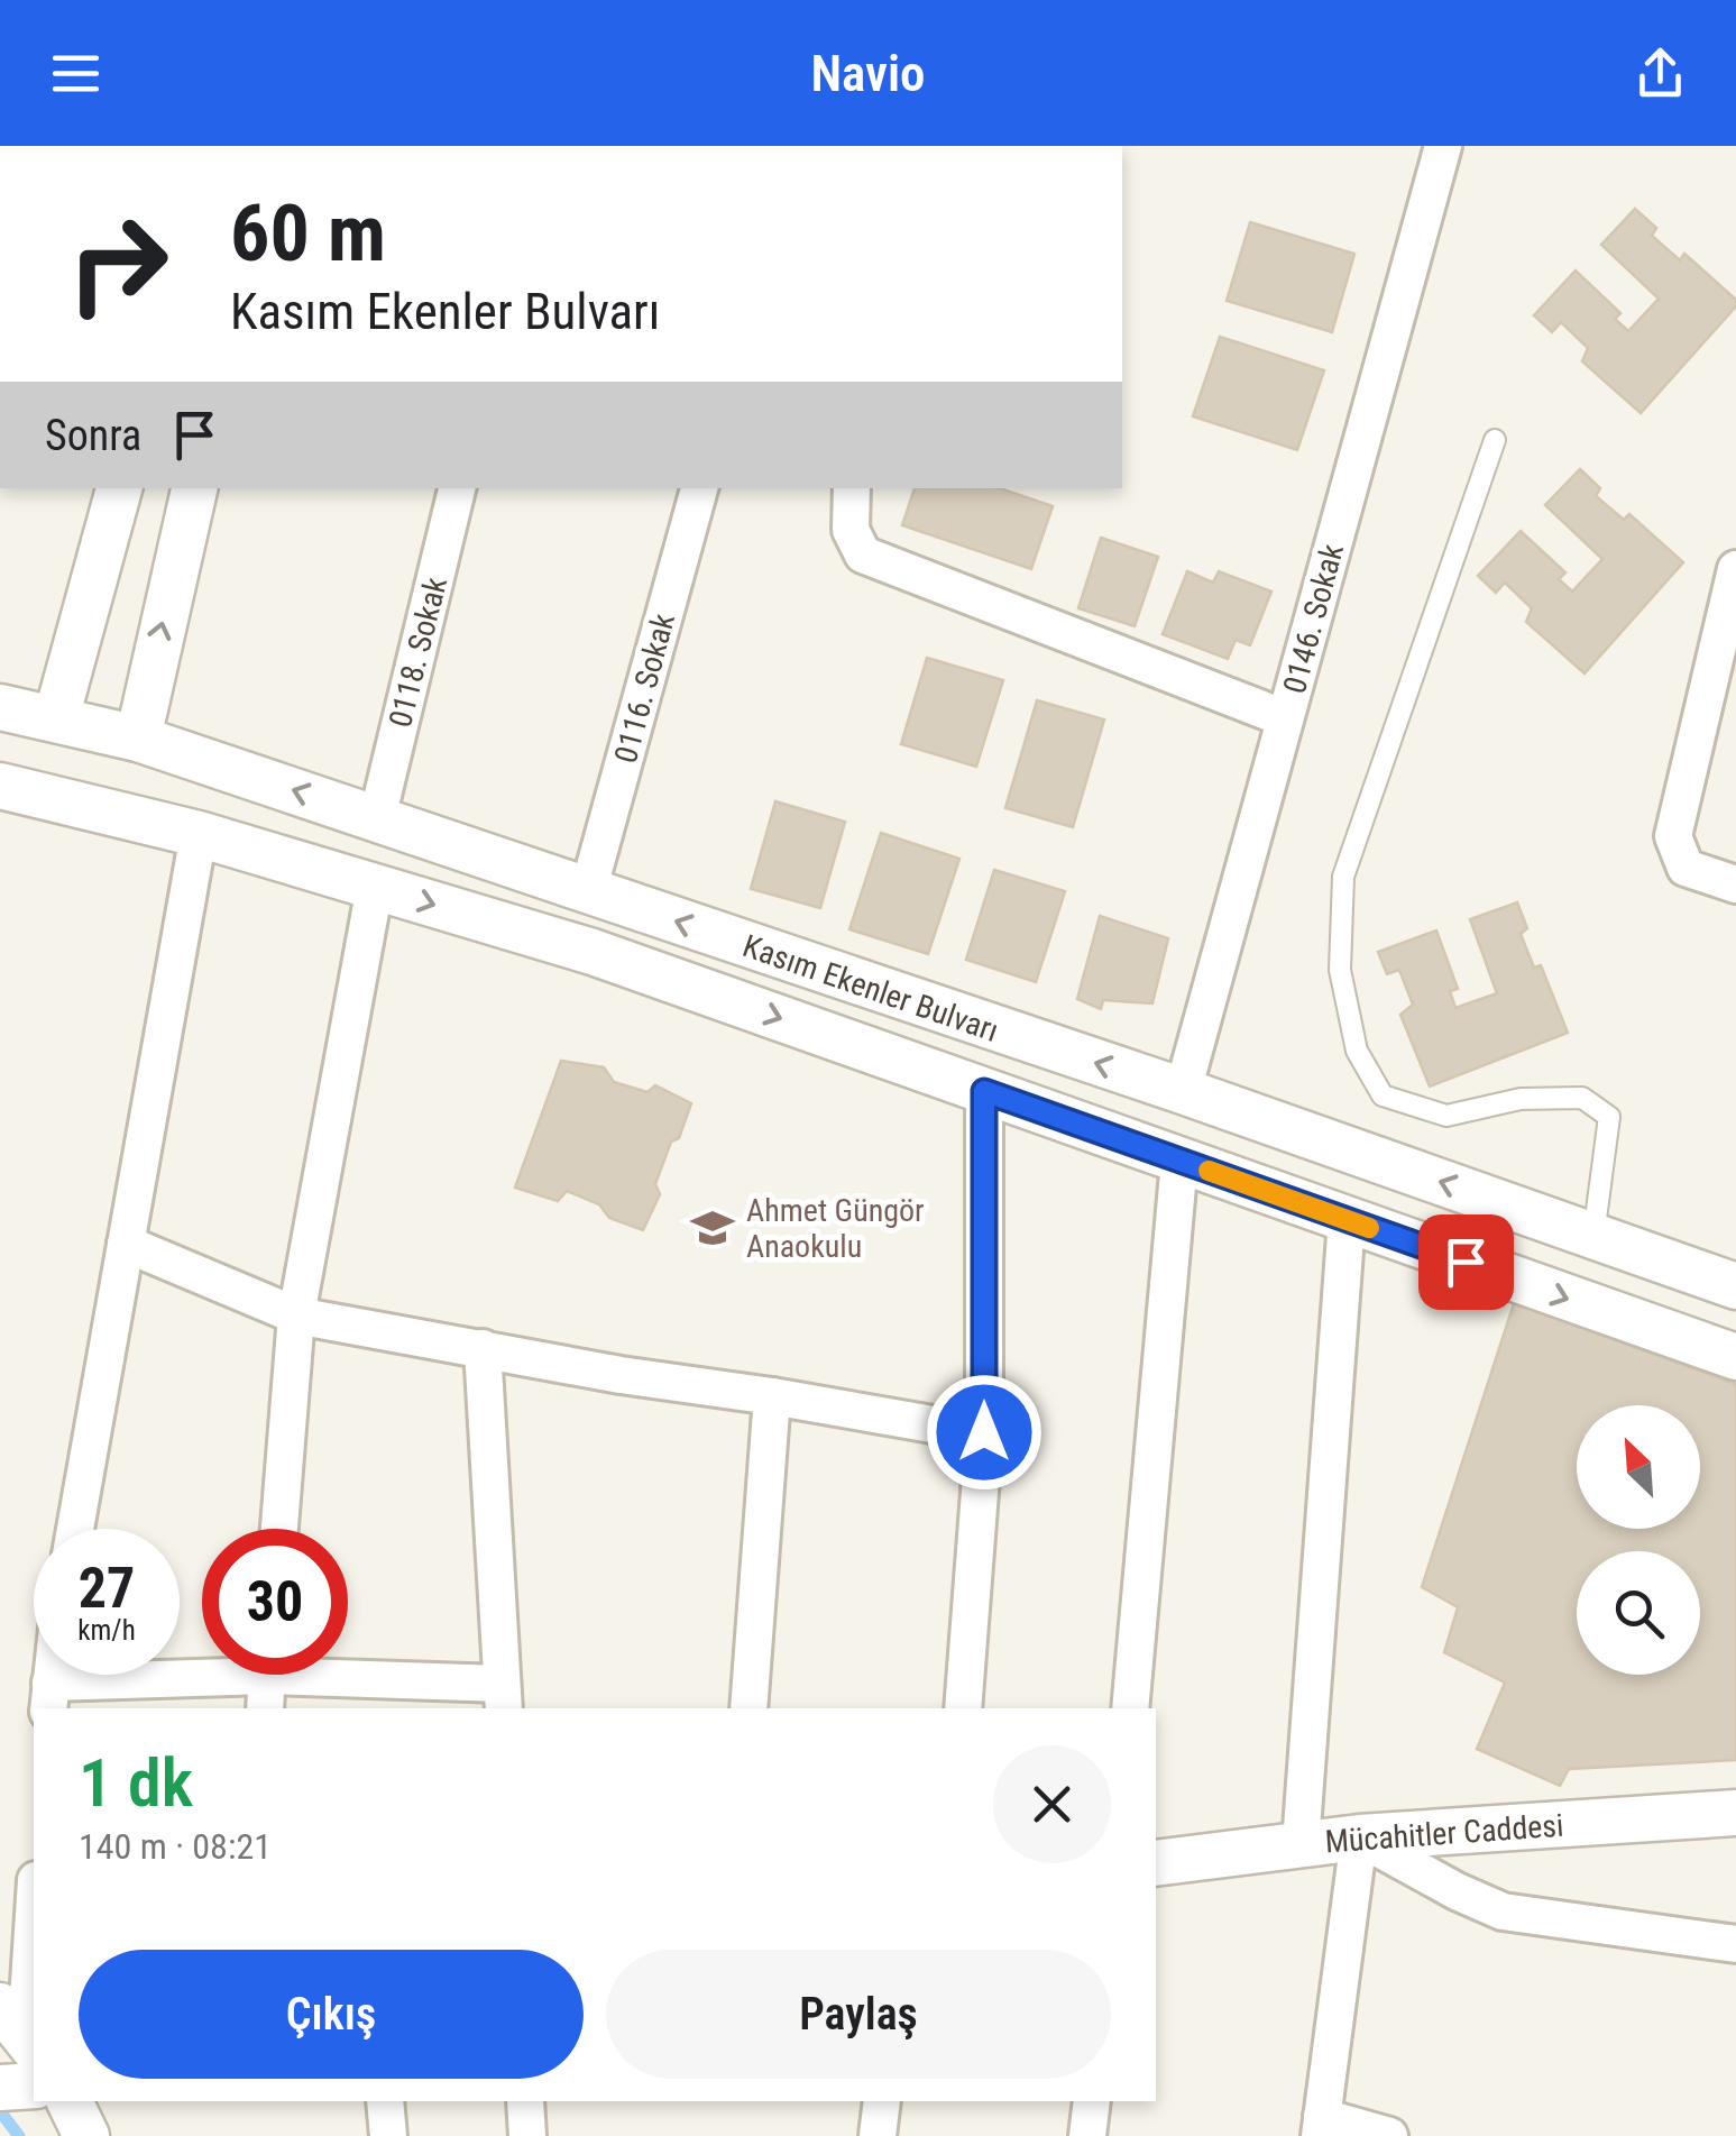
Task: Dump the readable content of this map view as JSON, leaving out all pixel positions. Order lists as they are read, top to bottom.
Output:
{
  "streets": {
    "street": [
      "0146. Sokak",
      "0118. Sokak",
      "0116. Sokak",
      "Kasım Ekenler Bulvarı",
      "Mücahitler Caddesi"
    ]
  },
  "crossings": [
    ["0146. Sokak", "Kasım Ekenler Bulvarı"],
    ["0118. Sokak", "Kasım Ekenler Bulvarı"],
    ["0116. Sokak", "Kasım Ekenler Bulvarı"]
  ],
  "places": {
    "school or university": ["Ahmet Güngör Anaokulu"]
  },
  "north": "top left",
  "page": {
    "header": "Navio",
    "turn": ["60 m", "Kasım Ekenler Bulvarı"],
    "then": "Sonra",
    "speed": "27 km/h",
    "limit": "30",
    "heading": ["1 dk", "140 m · 08:21"],
    "buttons": ["Çıkış", "Paylaş"]
  }
}
